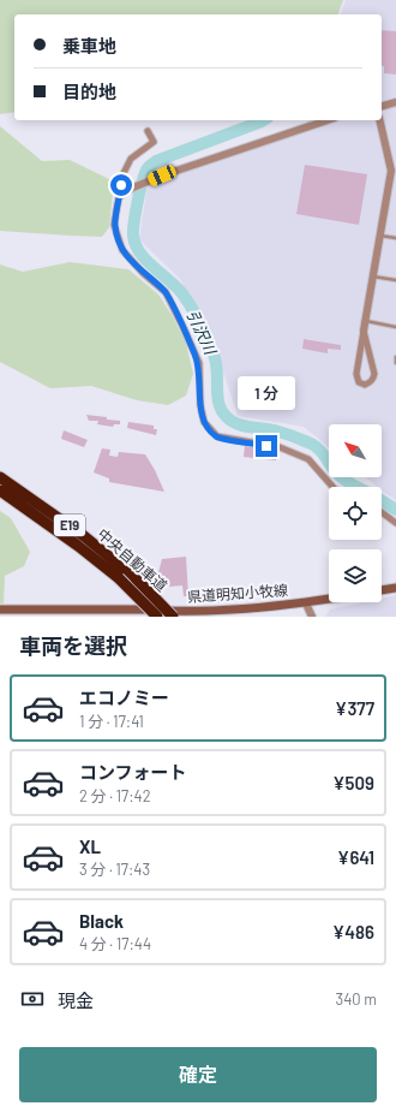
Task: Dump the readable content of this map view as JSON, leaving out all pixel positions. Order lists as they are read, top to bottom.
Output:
{
  "streets": {
    "highway": ["E19", "中央自動車道"],
    "main road": ["県道明知小牧線"]
  },
  "water": ["引沢川"],
  "north": "top left",
  "page": {
    "banner": ["乗車地", "目的地"],
    "bubble": "1 分",
    "heading": "車両を選択",
    "list": [
      {
        "name": "エコノミー",
        "note": "1 分 · 17:41",
        "value": "¥377"
      },
      {
        "name": "コンフォート",
        "note": "2 分 · 17:42",
        "value": "¥509"
      },
      {
        "name": "XL",
        "note": "3 分 · 17:43",
        "value": "¥641"
      },
      {
        "name": "Black",
        "note": "4 分 · 17:44",
        "value": "¥486"
      }
    ],
    "pay": ["現金", "340 m"],
    "buttons": "確定"
  }
}
